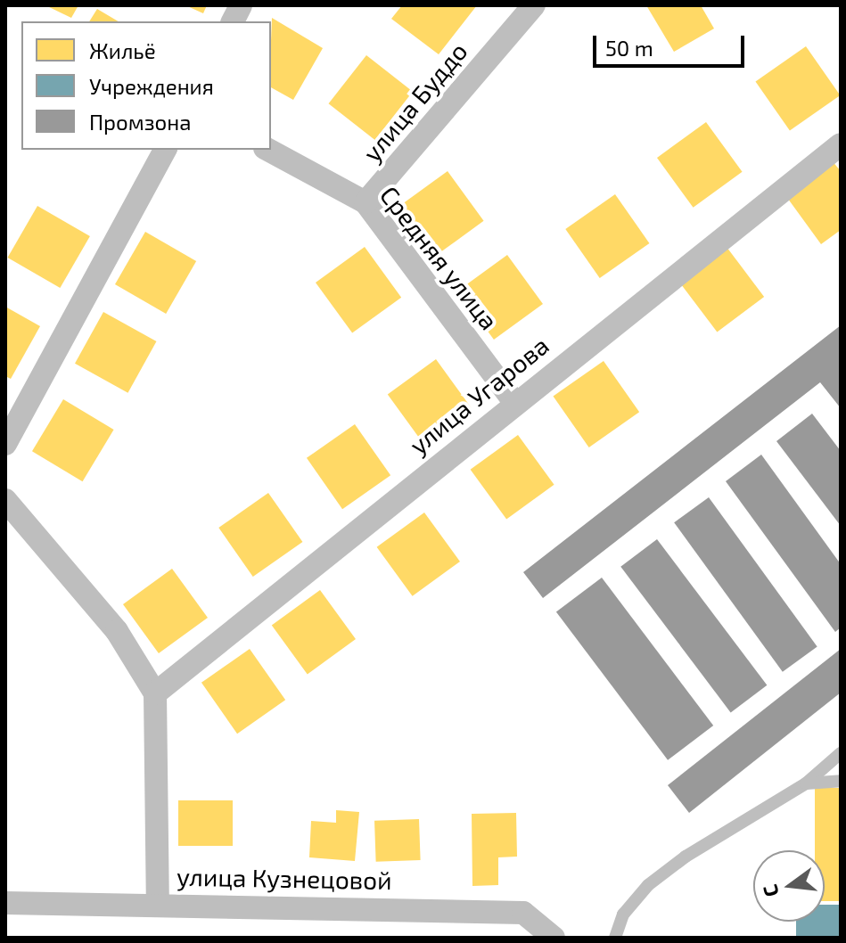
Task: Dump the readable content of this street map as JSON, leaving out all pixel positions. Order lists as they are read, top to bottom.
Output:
{
  "streets": {
    "street": [
      "улица Буддо",
      "Средняя улица",
      "улица Угарова",
      "улица Кузнецовой"
    ]
  },
  "crossings": [
    ["улица Буддо", "Средняя улица"],
    ["Средняя улица", "улица Угарова"]
  ],
  "legend": ["Жильё", "Учреждения", "Промзона"],
  "scale_bar": "50 m",
  "north": "left"
}
